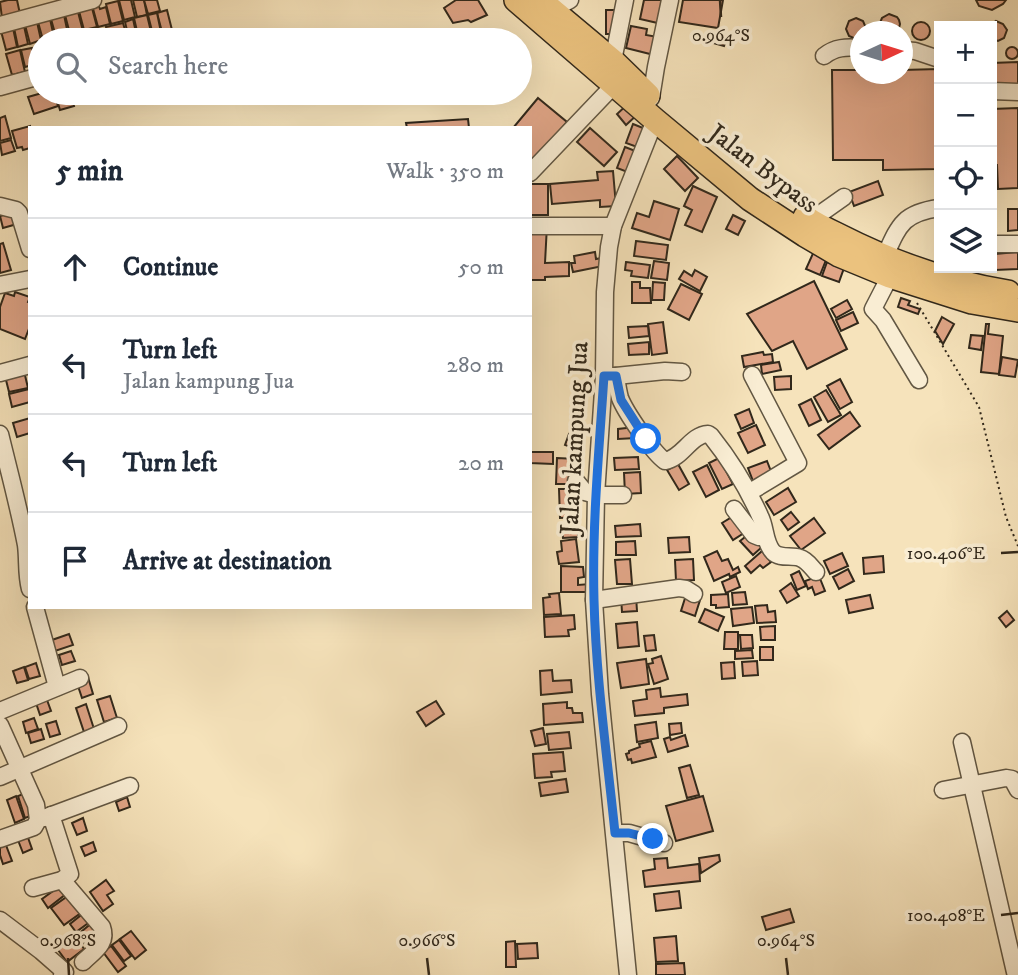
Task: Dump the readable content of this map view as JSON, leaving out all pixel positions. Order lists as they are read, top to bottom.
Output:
{
  "streets": {
    "highway": ["Jalan Bypass"],
    "street": ["Jalan kampung Jua"]
  },
  "crossings": [
    ["Jalan Bypass", "Jalan kampung Jua"]
  ],
  "north": "right",
  "page": {
    "map_buttons": ["+", "−"],
    "search": "Search here",
    "heading": ["5 min", "Walk · 350 m"],
    "list": [
      ["Continue", "50 m"],
      ["Turn left", "Jalan kampung Jua", "280 m"],
      ["Turn left", "20 m"],
      "Arrive at destination"
    ]
  },
  "coordinates": [
    "0.964°S",
    "100.406°E",
    "100.408°E",
    "0.968°S",
    "0.966°S"
  ]
}
